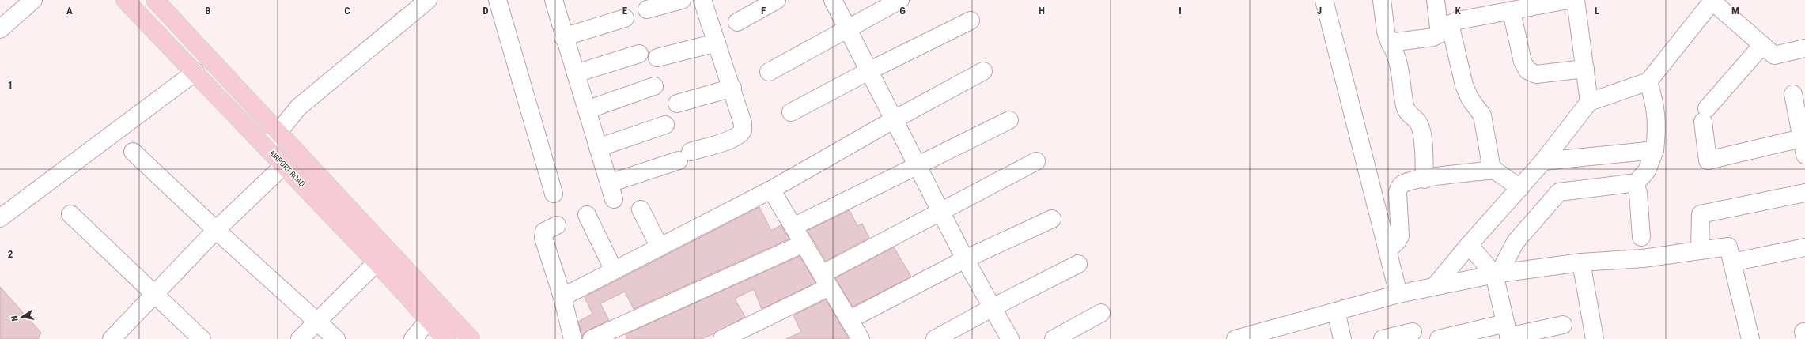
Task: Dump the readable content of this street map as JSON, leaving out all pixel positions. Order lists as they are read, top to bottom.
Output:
{
  "streets": {
    "main road": ["AIRPORT ROAD"]
  },
  "north": "left",
  "grid": {
    "columns": [
      "A",
      "B",
      "C",
      "D",
      "E",
      "F",
      "G",
      "H",
      "I",
      "J",
      "K",
      "L",
      "M"
    ],
    "rows": ["1", "2"]
  }
}
